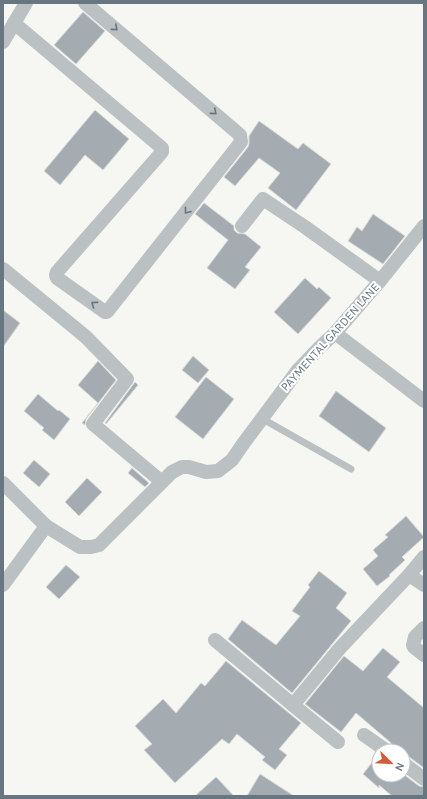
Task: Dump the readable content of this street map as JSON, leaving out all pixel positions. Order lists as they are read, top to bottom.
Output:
{
  "streets": {
    "street": ["PAYMENTAL GARDEN LANE"]
  },
  "north": "bottom right"
}
